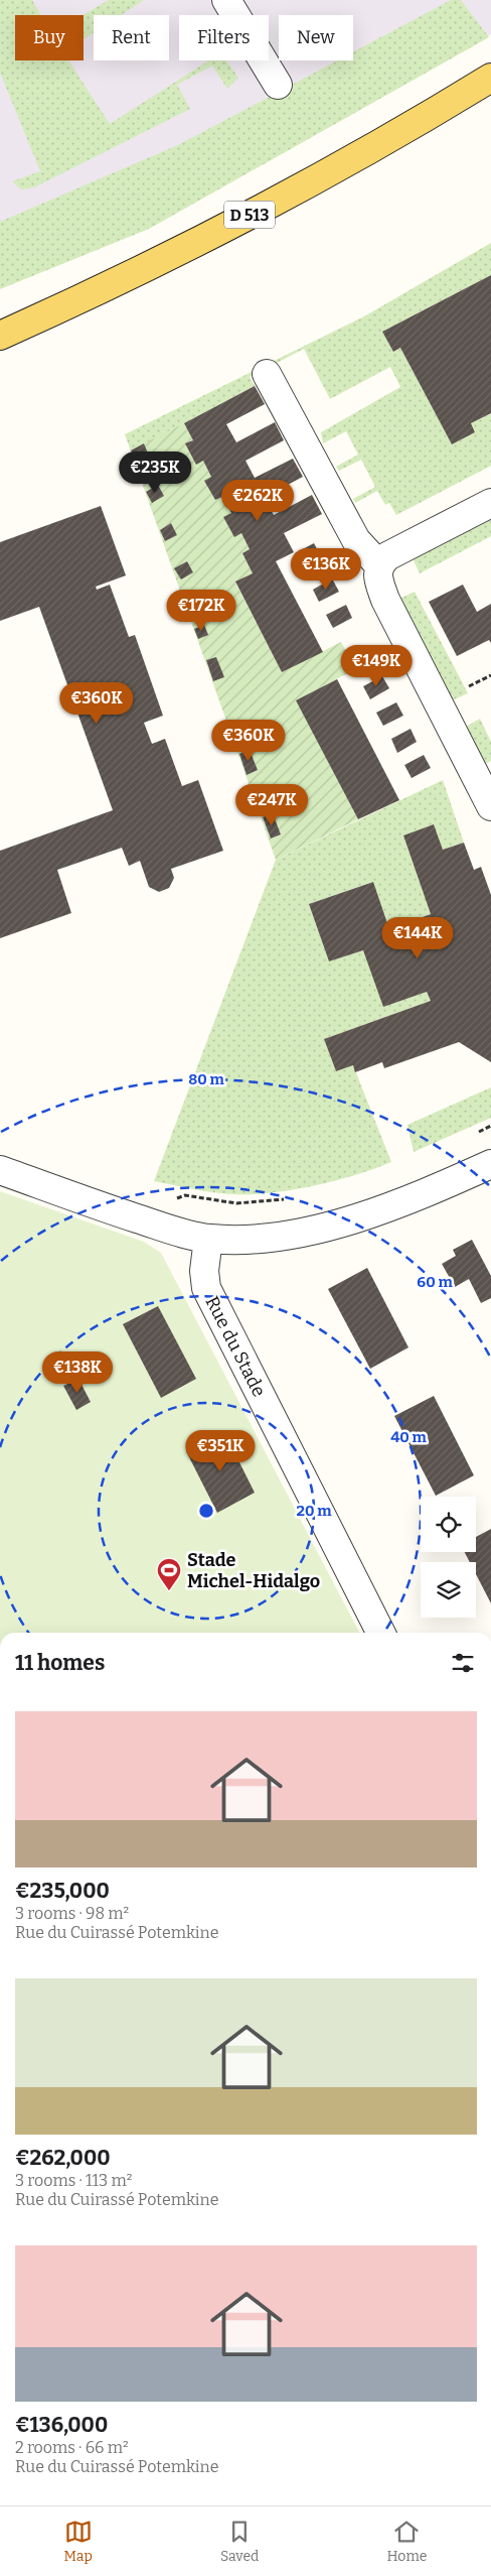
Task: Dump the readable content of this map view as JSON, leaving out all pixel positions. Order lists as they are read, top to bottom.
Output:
{
  "streets": {
    "main road": ["D 513"],
    "street": ["Rue du Stade"]
  },
  "places": {
    "sports": ["Stade Michel-Hidalgo"]
  },
  "page": {
    "chip": [
      "Buy",
      "Rent",
      "Filters",
      "New"
    ],
    "price": [
      "€235K",
      "€262K",
      "€136K",
      "€172K",
      "€149K",
      "€360K",
      "€360K",
      "€247K",
      "€144K",
      "€138K",
      "€351K"
    ],
    "heading": "11 homes",
    "list": [
      {
        "name": "€235,000",
        "note": "3 rooms · 98 m² · Rue du Cuirassé Potemkine"
      },
      {
        "name": "€262,000",
        "note": "3 rooms · 113 m² · Rue du Cuirassé Potemkine"
      },
      {
        "name": "€136,000",
        "note": "2 rooms · 66 m² · Rue du Cuirassé Potemkine"
      }
    ],
    "tabs": ["Map", "Saved", "Home"]
  },
  "rings": [
    "80 m",
    "60 m",
    "40 m",
    "20 m"
  ]
}
